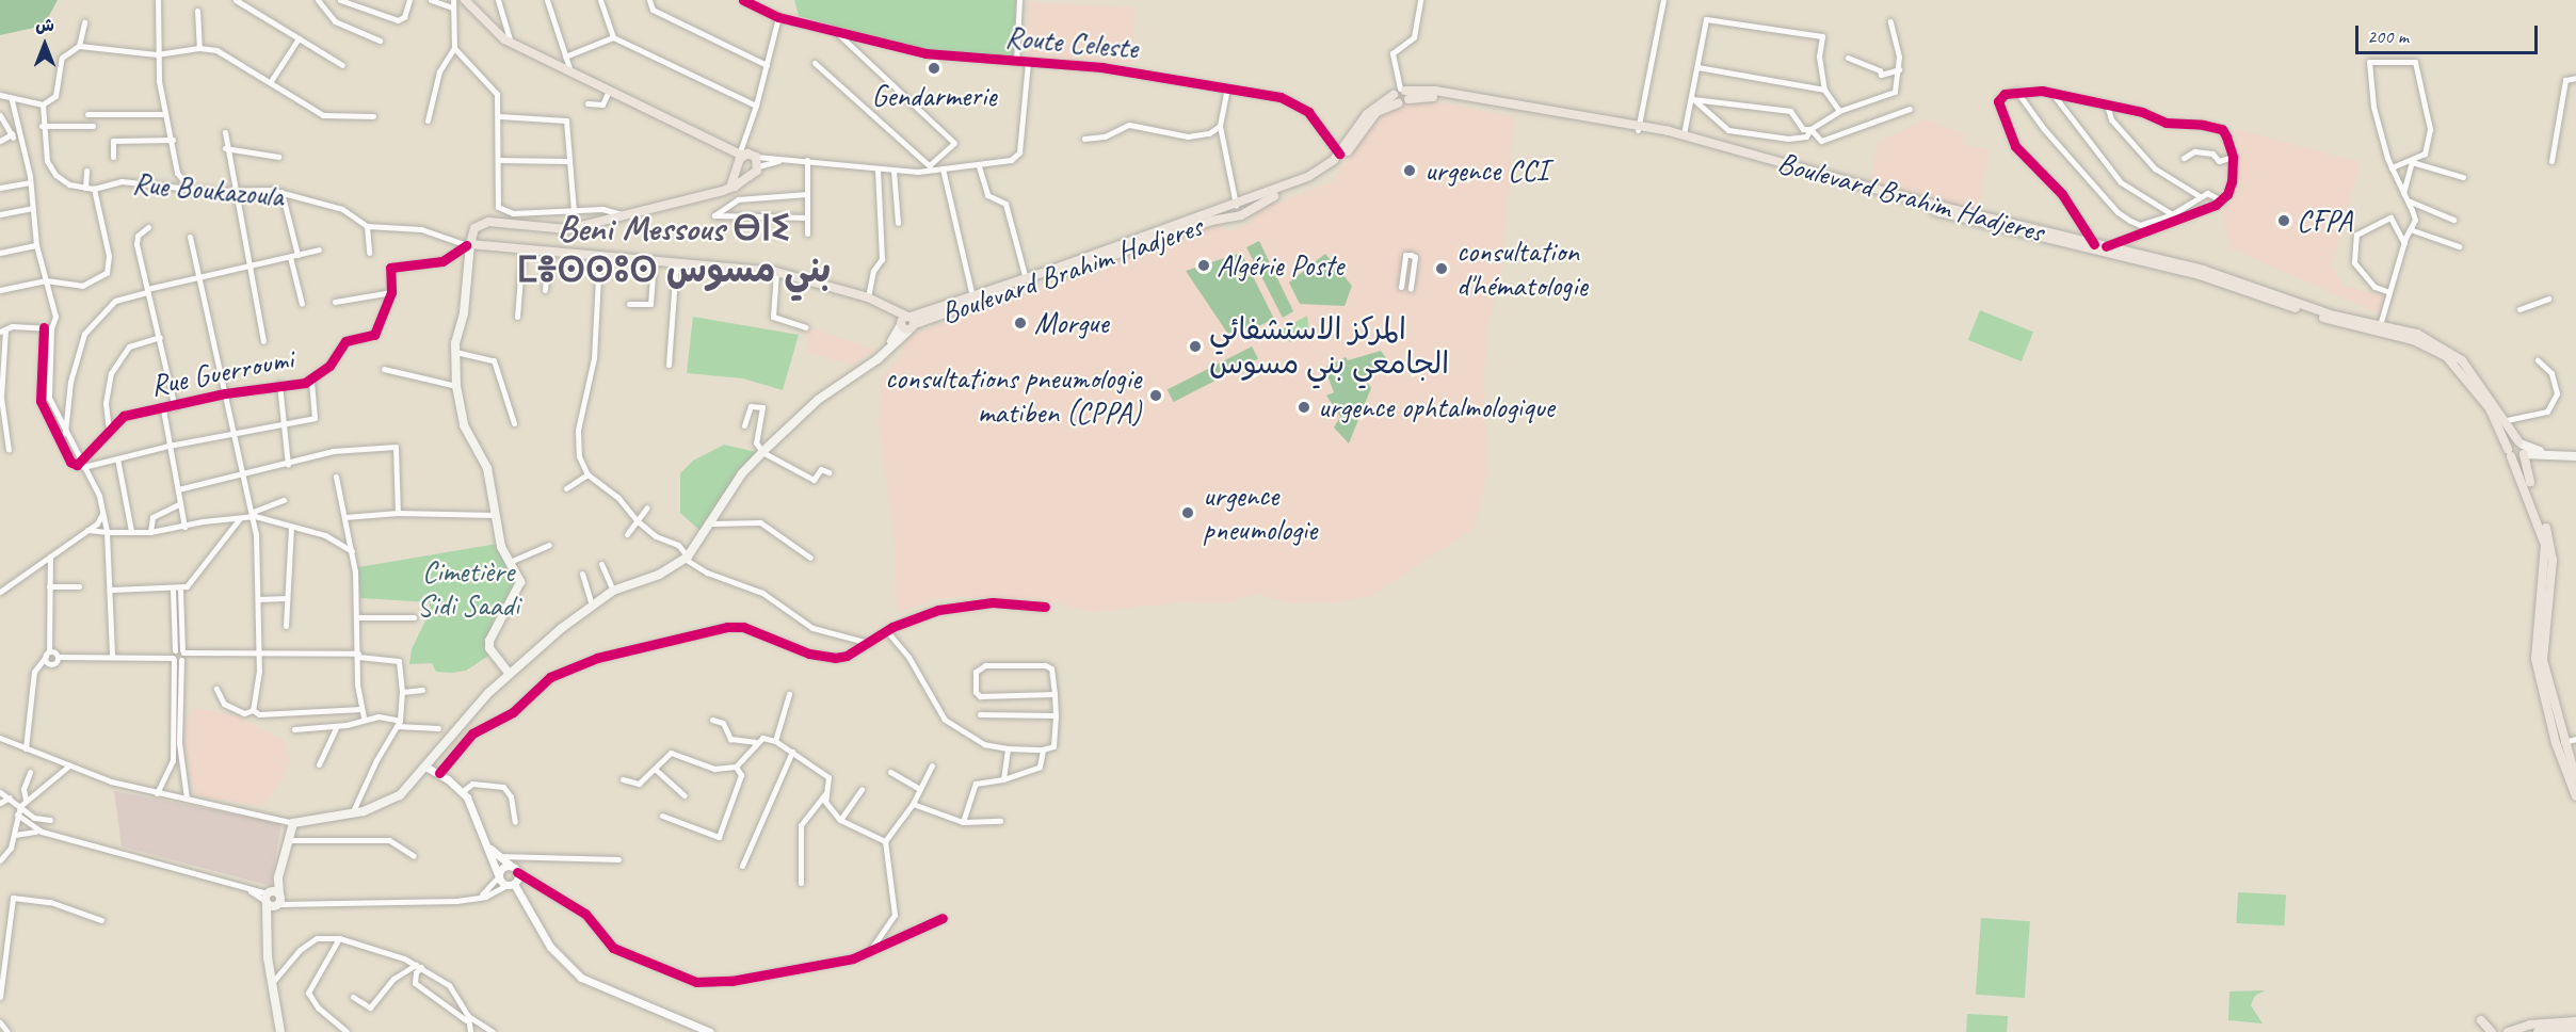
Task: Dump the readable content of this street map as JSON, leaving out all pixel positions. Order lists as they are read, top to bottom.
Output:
{
  "streets": {
    "main road": ["Boulevard Brahim Hadjeres"],
    "street": ["Route Celeste", "Rue Boukazoula", "Rue Guerroumi"]
  },
  "districts": ["Beni Messous ⴱⵏⵉ ⵎⴻⵙⵙⵓⵙ بني مسوس"],
  "parks": ["Cimetière Sidi Saadi"],
  "places": [
    "Gendarmerie",
    "urgence CCI",
    "CFPA",
    "Algérie Poste",
    "consultation d'hématologie",
    "Morgue",
    "المركز الاستشفائي الجامعي بني مسوس",
    "consultations pneumologie matiben (CPPA)",
    "urgence ophtalmologique",
    "urgence pneumologie"
  ],
  "scale_bar": "200 m",
  "north": "top"
}
